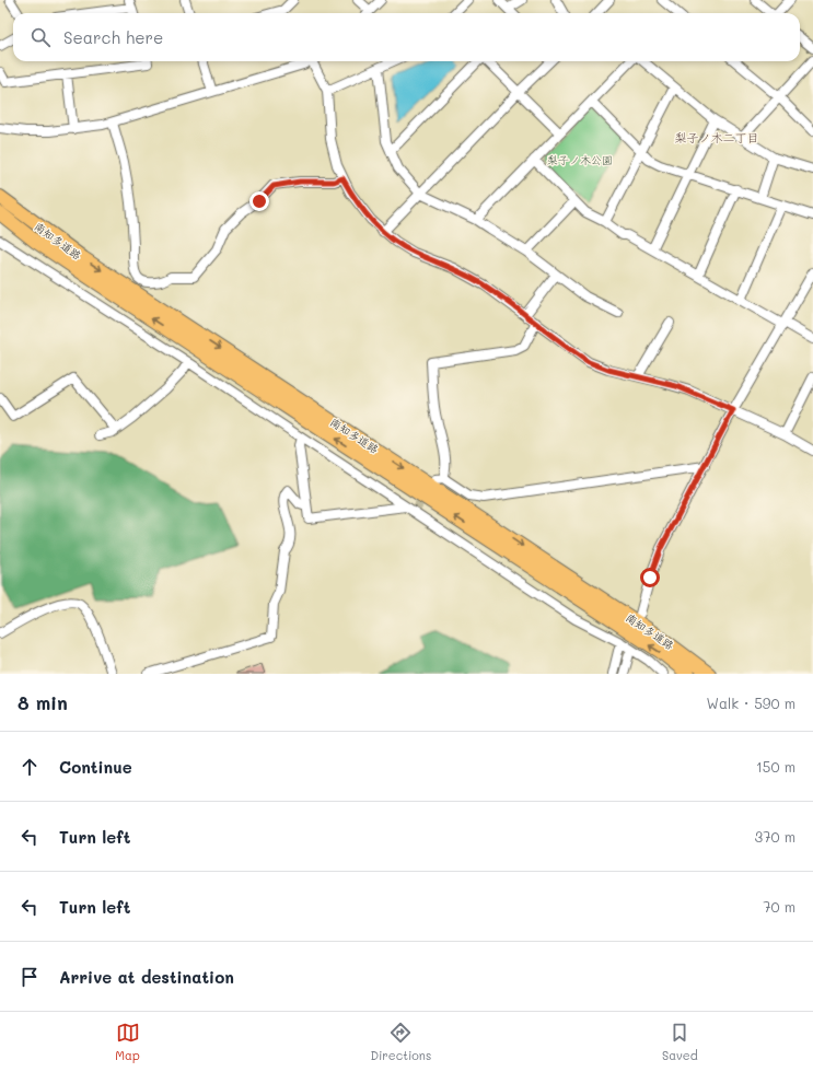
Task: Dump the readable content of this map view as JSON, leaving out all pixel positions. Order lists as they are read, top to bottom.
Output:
{
  "streets": {
    "highway": ["南知多道路"]
  },
  "districts": ["梨子ノ木二丁目"],
  "parks": ["梨子ノ木公園"],
  "page": {
    "search": "Search here",
    "heading": ["8 min", "Walk · 590 m"],
    "list": [
      ["Continue", "150 m"],
      ["Turn left", "370 m"],
      ["Turn left", "70 m"],
      "Arrive at destination"
    ],
    "nav": ["Map", "Directions", "Saved"]
  }
}
